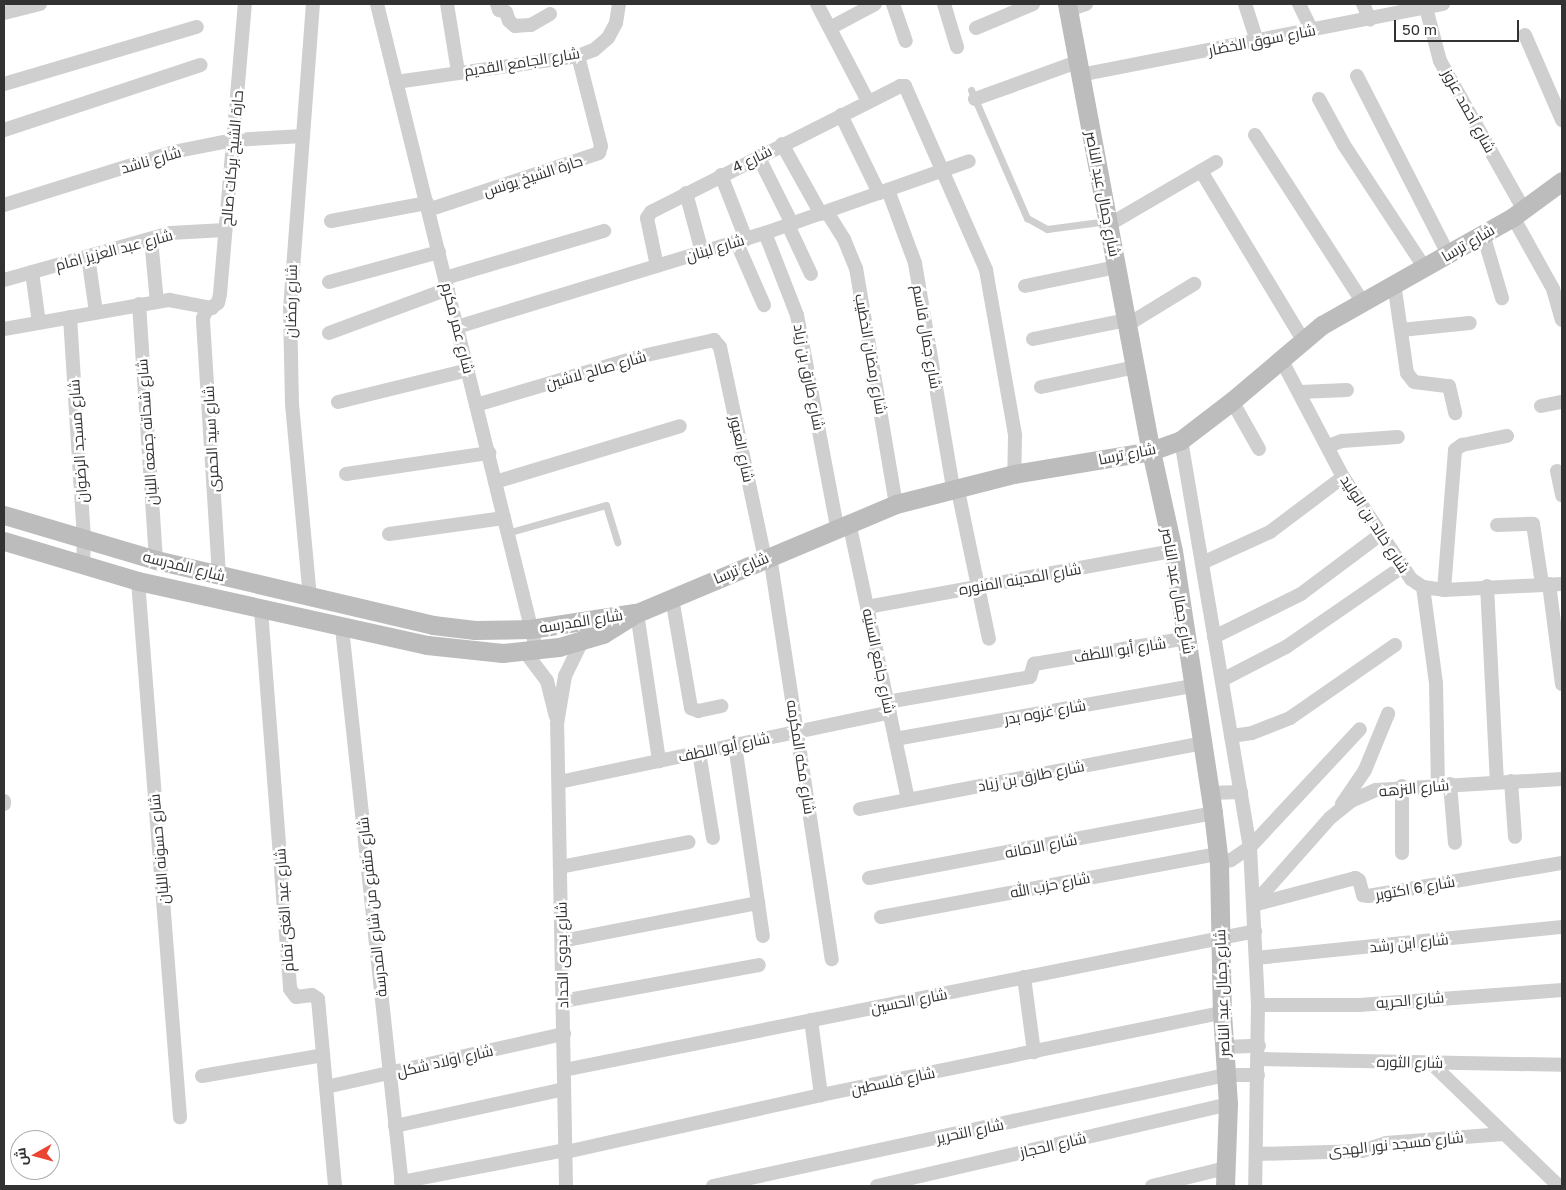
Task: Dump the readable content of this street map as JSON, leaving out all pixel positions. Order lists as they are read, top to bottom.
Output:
{
  "streets": {
    "main road": ["شارع جمال عبد الناصر", "شارع ترسا", "شارع المدرسه"],
    "street": [
      "شارع سوق الخضار",
      "شارع الجامع القديم",
      "شارع أحمد عزوز",
      "حارة الشيخ بركات صالح",
      "شارع 4",
      "شارع ناشد",
      "حارة الشيخ يونس",
      "شارع لبنان",
      "شارع عبد العزيز امام",
      "شارع رمضان",
      "شارع عمر مكرم",
      "شارع جمال قاسم",
      "شارع رمضان الخطيب",
      "شارع صالح لاشين",
      "شارع طارق بن زياد",
      "شارع شحاته جمعه اللبان",
      "شارع سيد الحمرى",
      "شارع مسجد الرضوان",
      "شارع العبور",
      "شارع خالد بن الوليد",
      "شارع المدينه المنوره",
      "شارع أبو اللطف",
      "شارع جامع السنيه",
      "شارع غزوه بدر",
      "شارع مكه المكرمه",
      "شارع النزهه",
      "شارع الامانه",
      "شارع حسونه اللبان",
      "شارع حزب الله",
      "شارع 6 اكتوبر",
      "شارع متفرع من شارع المدرسة",
      "شارع عبد الغنى تمام",
      "شارع ابن رشد",
      "شارع بدوى الحداد",
      "شارع الحريه",
      "شارع الحسين",
      "شارع اولاد شكل",
      "شارع الثوره",
      "شارع فلسطين",
      "شارع التحرير",
      "شارع مسجد نور الهدى",
      "شارع الحجاز"
    ]
  },
  "crossings": [
    ["شارع سوق الخضار", "شارع أحمد عزوز"],
    ["شارع سوق الخضار", "شارع جمال عبد الناصر"],
    ["شارع الجامع القديم", "حارة الشيخ يونس"],
    ["شارع الجامع القديم", "شارع عمر مكرم"],
    ["شارع أحمد عزوز", "شارع ترسا"],
    ["حارة الشيخ بركات صالح", "شارع ناشد"],
    ["حارة الشيخ بركات صالح", "شارع عبد العزيز امام"],
    ["حارة الشيخ بركات صالح", "شارع سيد الحمرى"],
    ["شارع 4", "شارع لبنان"],
    ["شارع 4", "شارع جمال قاسم"],
    ["شارع 4", "شارع رمضان الخطيب"],
    ["شارع ناشد", "شارع رمضان"],
    ["حارة الشيخ يونس", "شارع عمر مكرم"],
    ["شارع جمال عبد الناصر", "شارع ترسا"],
    ["شارع جمال عبد الناصر", "شارع طارق بن زياد"],
    ["شارع جمال عبد الناصر", "شارع المدينه المنوره"],
    ["شارع جمال عبد الناصر", "شارع أبو اللطف"],
    ["شارع جمال عبد الناصر", "شارع غزوه بدر"],
    ["شارع جمال عبد الناصر", "شارع النزهه"],
    ["شارع جمال عبد الناصر", "شارع الامانه"],
    ["شارع جمال عبد الناصر", "شارع حزب الله"],
    ["شارع جمال عبد الناصر", "شارع 6 اكتوبر"],
    ["شارع جمال عبد الناصر", "شارع ابن رشد"],
    ["شارع جمال عبد الناصر", "شارع الحريه"],
    ["شارع جمال عبد الناصر", "شارع الحسين"],
    ["شارع جمال عبد الناصر", "شارع الثوره"],
    ["شارع جمال عبد الناصر", "شارع فلسطين"],
    ["شارع جمال عبد الناصر", "شارع التحرير"],
    ["شارع جمال عبد الناصر", "شارع مسجد نور الهدى"],
    ["شارع جمال عبد الناصر", "شارع الحجاز"],
    ["شارع ترسا", "شارع جمال قاسم"],
    ["شارع ترسا", "شارع رمضان الخطيب"],
    ["شارع ترسا", "شارع طارق بن زياد"],
    ["شارع ترسا", "شارع العبور"],
    ["شارع ترسا", "شارع خالد بن الوليد"],
    ["شارع ترسا", "شارع المدرسه"],
    ["شارع ترسا", "شارع جامع السنيه"],
    ["شارع ترسا", "شارع مكه المكرمه"],
    ["شارع لبنان", "شارع عمر مكرم"],
    ["شارع لبنان", "شارع جمال قاسم"],
    ["شارع لبنان", "شارع رمضان الخطيب"],
    ["شارع لبنان", "شارع طارق بن زياد"],
    ["شارع رمضان", "شارع المدرسه"],
    ["شارع عمر مكرم", "شارع صالح لاشين"],
    ["شارع عمر مكرم", "شارع المدرسه"],
    ["شارع عمر مكرم", "شارع بدوى الحداد"],
    ["شارع جمال قاسم", "شارع المدينه المنوره"],
    ["شارع صالح لاشين", "شارع العبور"],
    ["شارع طارق بن زياد", "شارع جامع السنيه"],
    ["شارع شحاته جمعه اللبان", "شارع المدرسه"],
    ["شارع سيد الحمرى", "شارع المدرسه"],
    ["شارع مسجد الرضوان", "شارع المدرسه"],
    ["شارع العبور", "شارع مكه المكرمه"],
    ["شارع المدرسه", "شارع حسونه اللبان"],
    ["شارع المدرسه", "شارع متفرع من شارع المدرسة"],
    ["شارع المدرسه", "شارع عبد الغنى تمام"],
    ["شارع المدرسه", "شارع بدوى الحداد"],
    ["شارع المدينه المنوره", "شارع جامع السنيه"],
    ["شارع أبو اللطف", "شارع جامع السنيه"],
    ["شارع أبو اللطف", "شارع مكه المكرمه"],
    ["شارع أبو اللطف", "شارع بدوى الحداد"],
    ["شارع جامع السنيه", "شارع غزوه بدر"],
    ["شارع النزهه", "شارع 6 اكتوبر"],
    ["شارع متفرع من شارع المدرسة", "شارع اولاد شكل"],
    ["شارع متفرع من شارع المدرسة", "شارع فلسطين"],
    ["شارع عبد الغنى تمام", "شارع اولاد شكل"],
    ["شارع بدوى الحداد", "شارع الحسين"],
    ["شارع بدوى الحداد", "شارع اولاد شكل"],
    ["شارع بدوى الحداد", "شارع فلسطين"]
  ],
  "scale_bar": "50 m",
  "north": "left"
}
